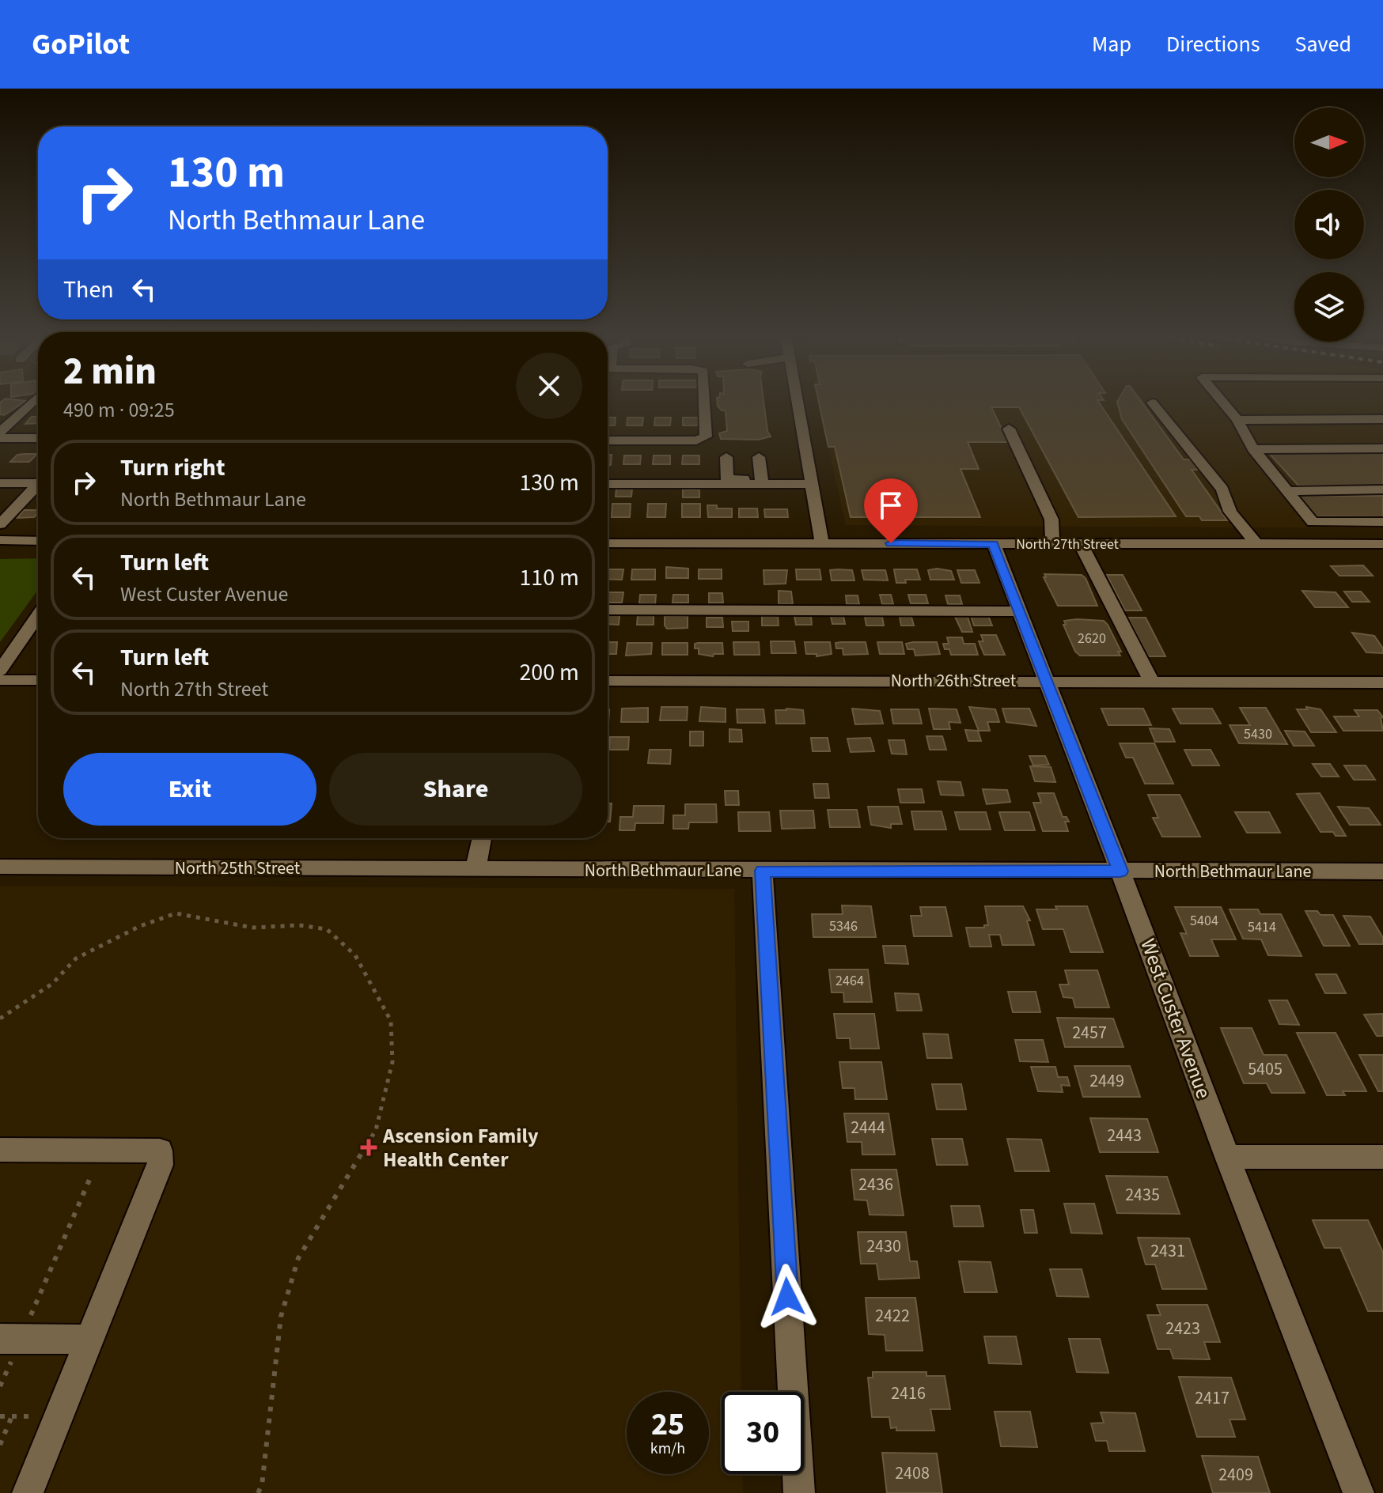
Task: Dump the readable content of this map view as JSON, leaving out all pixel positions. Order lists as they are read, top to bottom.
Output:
{
  "streets": {
    "street": [
      "North 27th Street",
      "North 26th Street",
      "North 25th Street",
      "North Bethmaur Lane",
      "West Custer Avenue"
    ]
  },
  "crossings": [
    ["North 27th Street", "West Custer Avenue"],
    ["North 26th Street", "West Custer Avenue"],
    ["North 25th Street", "North Bethmaur Lane"],
    ["North Bethmaur Lane", "West Custer Avenue"]
  ],
  "places": {
    "health": ["Ascension Family Health Center"]
  },
  "house_numbers": [
    "2620",
    "5430",
    "5404",
    "5346",
    "5414",
    "2464",
    "2457",
    "5405",
    "2449",
    "2444",
    "2443",
    "2436",
    "2435",
    "2430",
    "2431",
    "2422",
    "2423",
    "2416",
    "2417",
    "2408",
    "2409"
  ],
  "north": "right",
  "page": {
    "header": "GoPilot",
    "nav": ["Map", "Directions", "Saved"],
    "turn": ["130 m", "North Bethmaur Lane"],
    "then": "Then",
    "heading": ["2 min", "490 m · 09:25"],
    "list": [
      {
        "name": "Turn right",
        "note": "North Bethmaur Lane",
        "value": "130 m"
      },
      {
        "name": "Turn left",
        "note": "West Custer Avenue",
        "value": "110 m"
      },
      {
        "name": "Turn left",
        "note": "North 27th Street",
        "value": "200 m"
      }
    ],
    "buttons": ["Exit", "Share"],
    "speed": "25 km/h",
    "limit": "30"
  }
}
